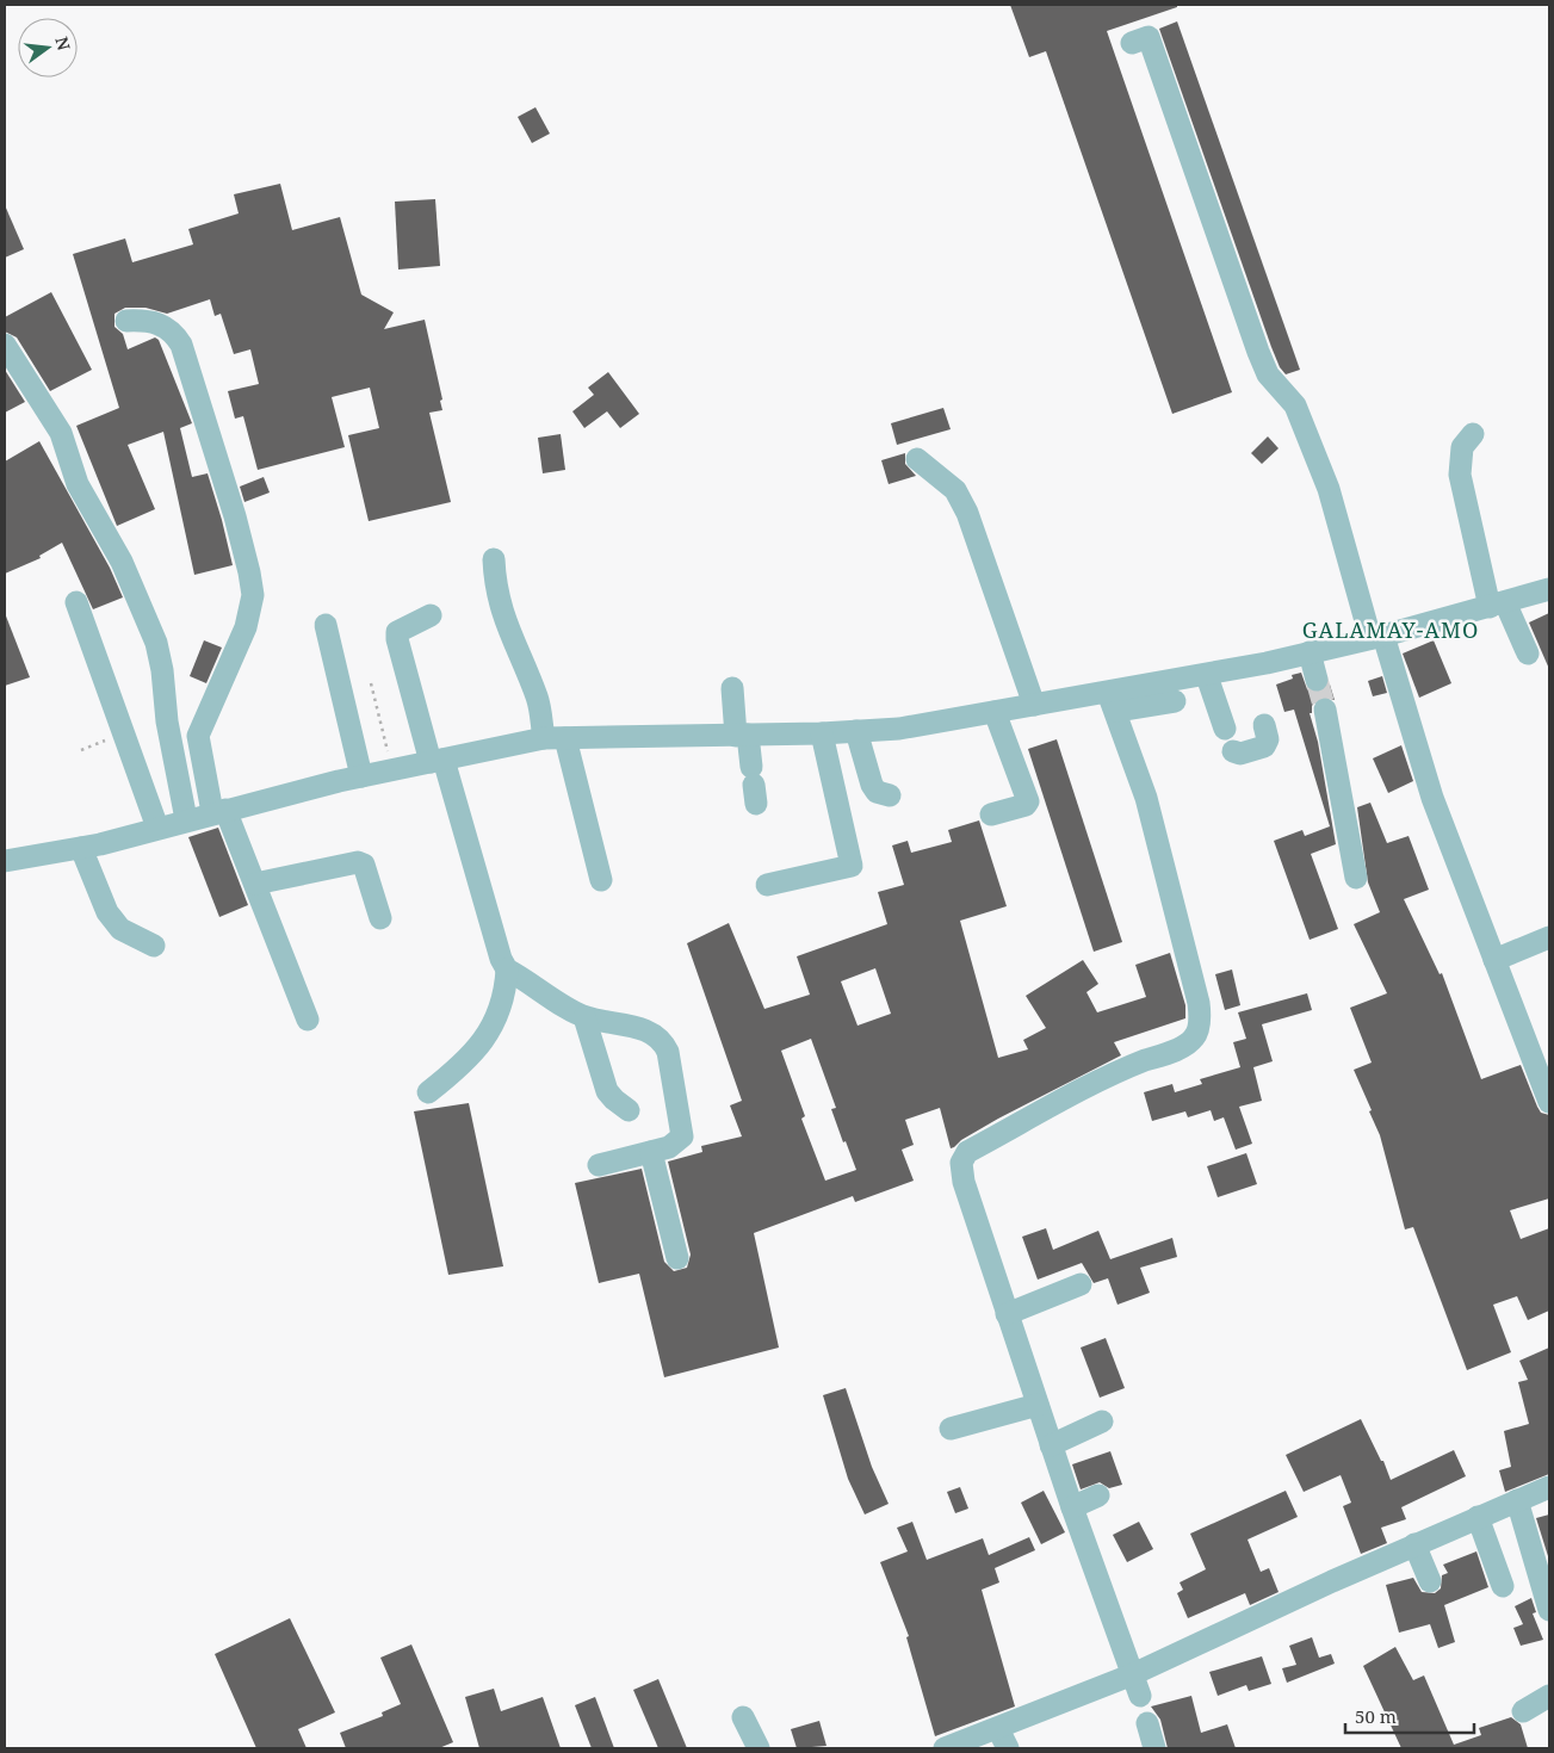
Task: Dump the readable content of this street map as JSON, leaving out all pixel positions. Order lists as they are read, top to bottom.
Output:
{
  "districts": ["GALAMAY-AMO"],
  "scale_bar": "50 m",
  "north": "right"
}
